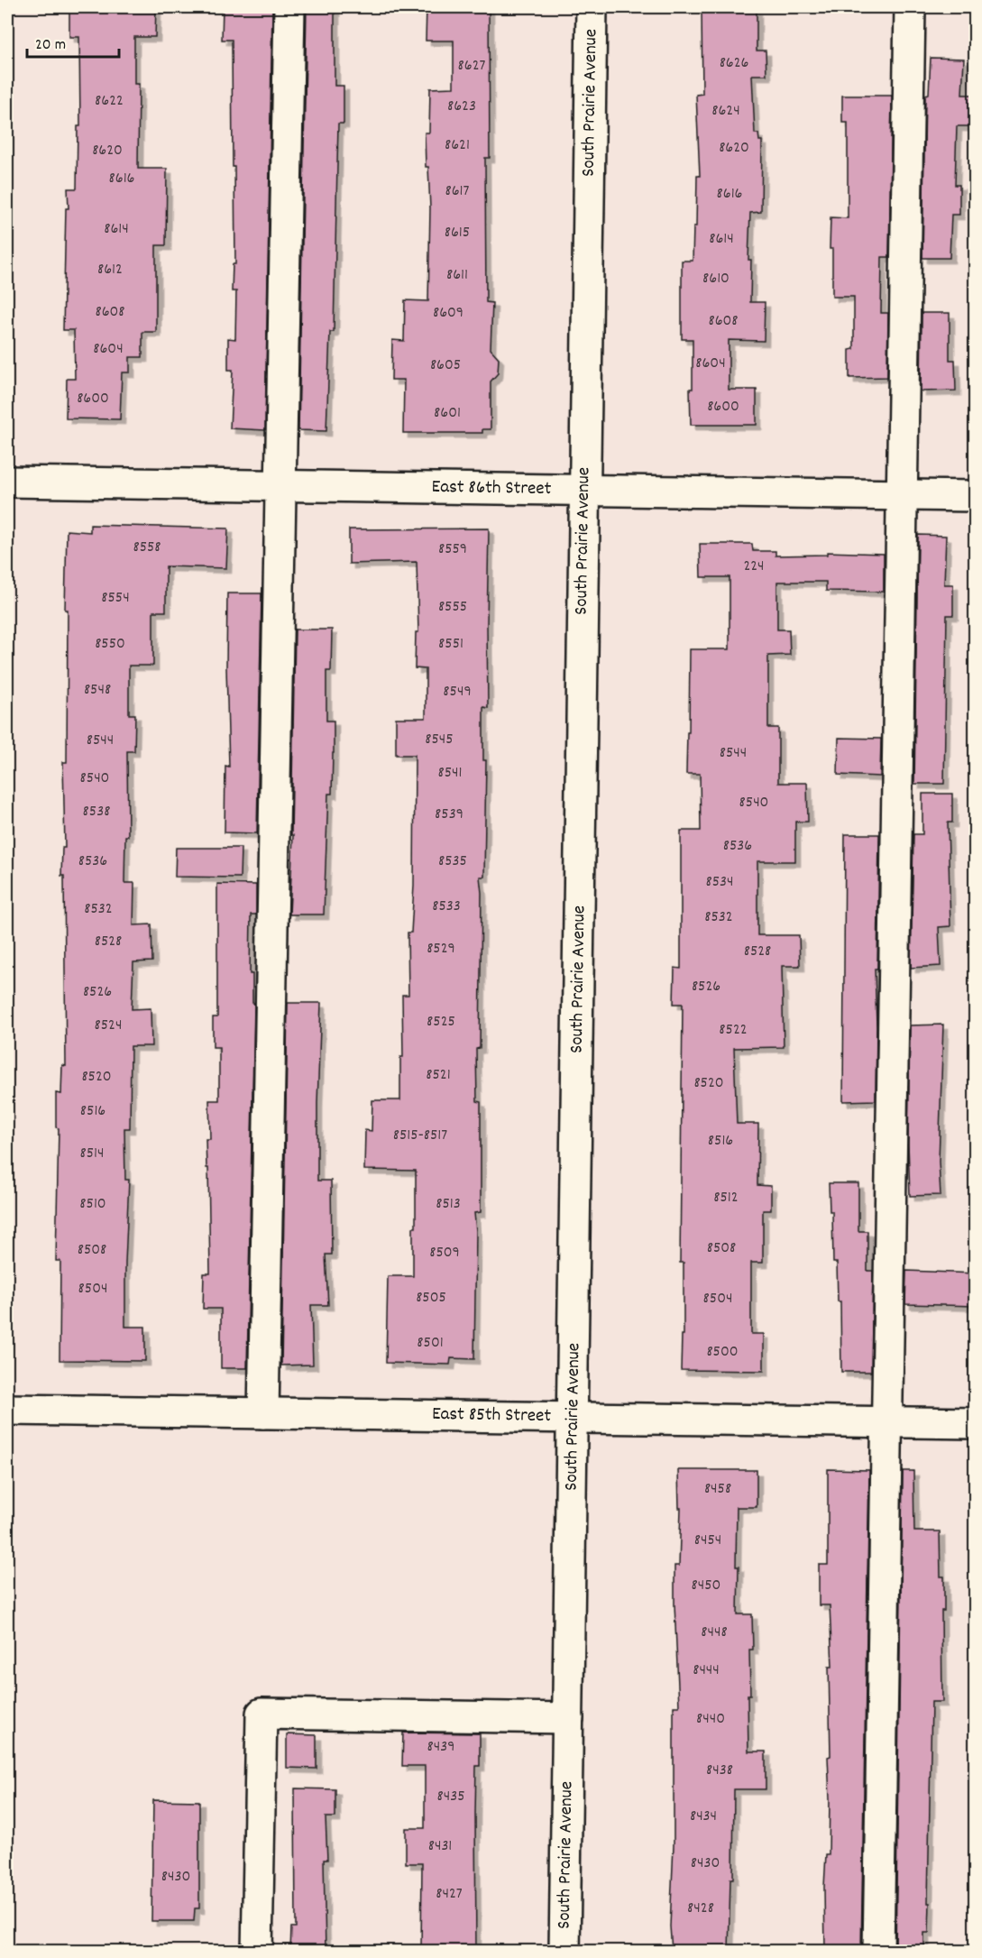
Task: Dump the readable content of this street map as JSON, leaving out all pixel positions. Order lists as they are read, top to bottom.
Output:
{
  "streets": {
    "street": ["South Prairie Avenue", "East 86th Street", "East 85th Street"]
  },
  "crossings": [
    ["South Prairie Avenue", "East 86th Street"],
    ["South Prairie Avenue", "East 85th Street"]
  ],
  "house_numbers": [
    "8626",
    "8627",
    "8622",
    "8623",
    "8624",
    "8621",
    "8620",
    "8620",
    "8616",
    "8617",
    "8616",
    "8614",
    "8615",
    "8614",
    "8612",
    "8611",
    "8610",
    "8608",
    "8609",
    "8608",
    "8604",
    "8604",
    "8605",
    "8600",
    "8600",
    "8601",
    "8558",
    "8559",
    "224",
    "8554",
    "8555",
    "8550",
    "8551",
    "8548",
    "8549",
    "8545",
    "8544",
    "8544",
    "8541",
    "8540",
    "8540",
    "8538",
    "8539",
    "8536",
    "8536",
    "8535",
    "8534",
    "8533",
    "8532",
    "8532",
    "8528",
    "8529",
    "8528",
    "8526",
    "8526",
    "8525",
    "8524",
    "8522",
    "8521",
    "8520",
    "8520",
    "8516",
    "8515-8517",
    "8516",
    "8514",
    "8512",
    "8510",
    "8513",
    "8508",
    "8508",
    "8509",
    "8504",
    "8505",
    "8504",
    "8501",
    "8500",
    "8458",
    "8454",
    "8450",
    "8448",
    "8444",
    "8440",
    "8439",
    "8438",
    "8435",
    "8434",
    "8431",
    "8430",
    "8430",
    "8427",
    "8428"
  ],
  "scale_bar": "20 m"
}
